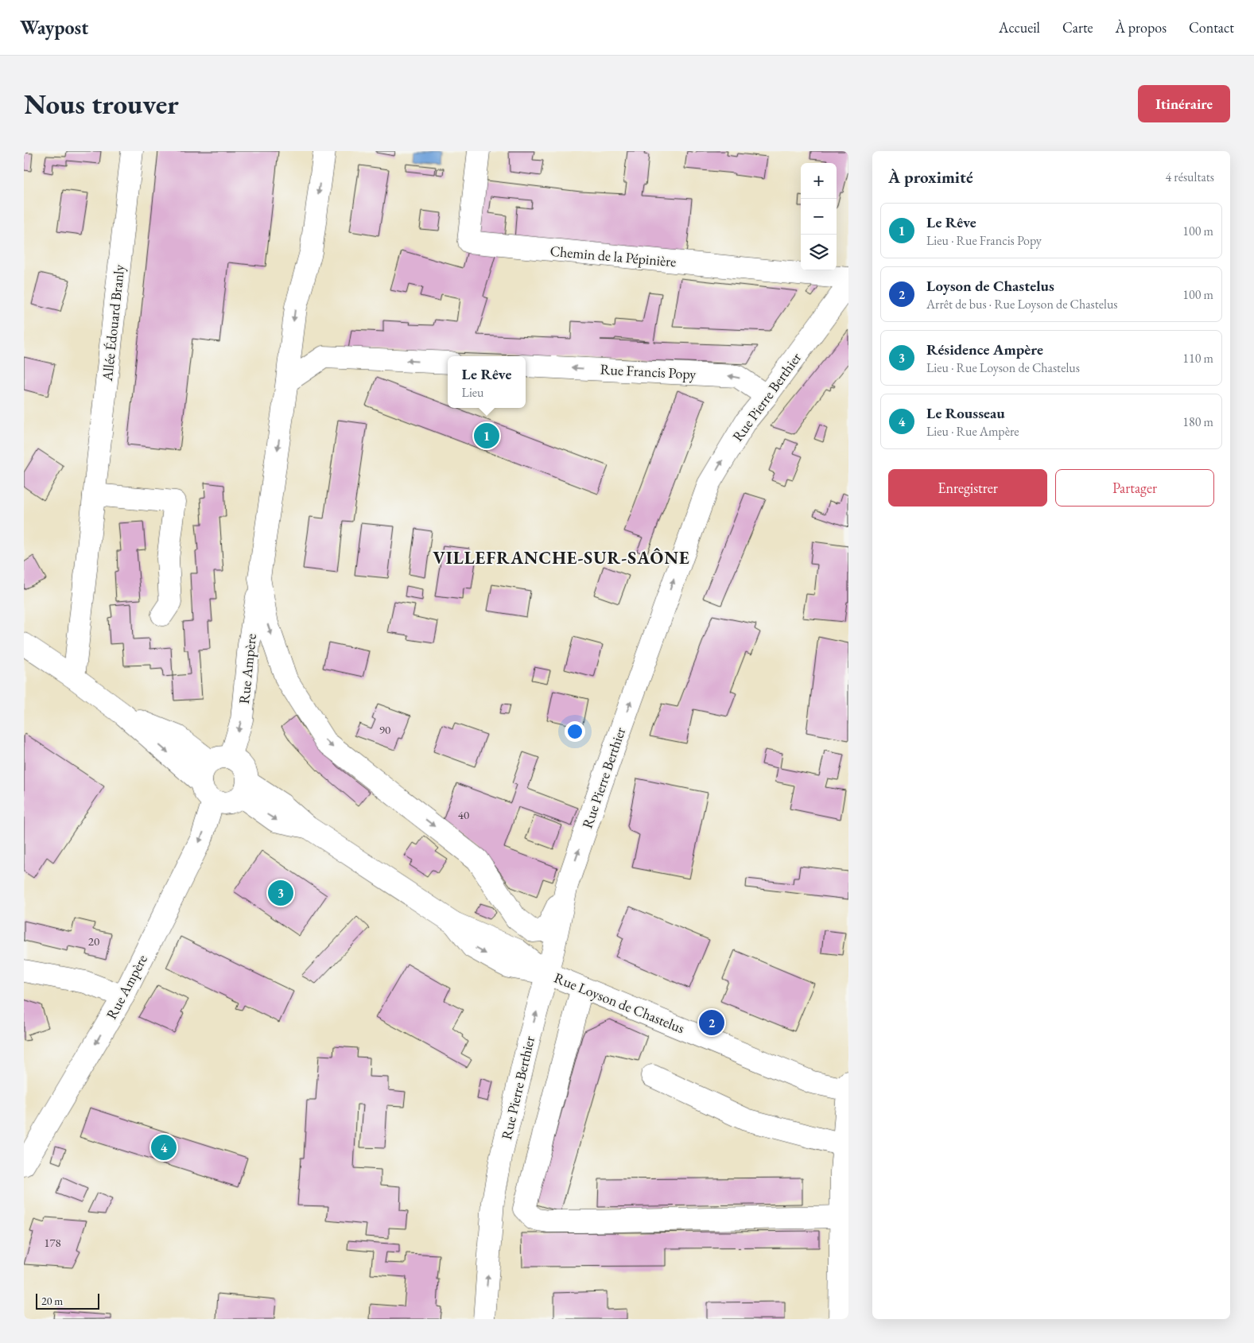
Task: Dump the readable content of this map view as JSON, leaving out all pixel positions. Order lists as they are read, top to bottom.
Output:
{
  "streets": {
    "street": [
      "Chemin de la Pépinière",
      "Allée Édouard Branly",
      "Rue Francis Popy",
      "Rue Pierre Berthier",
      "Rue Ampère",
      "Rue Loyson de Chastelus"
    ]
  },
  "crossings": [
    ["Rue Francis Popy", "Rue Pierre Berthier"],
    ["Rue Pierre Berthier", "Rue Loyson de Chastelus"],
    ["Rue Ampère", "Rue Loyson de Chastelus"]
  ],
  "one_way": ["Rue Francis Popy", "Rue Pierre Berthier", "Rue Ampère"],
  "districts": ["VILLEFRANCHE-SUR-SAÔNE"],
  "house_numbers": [
    "90",
    "40",
    "20",
    "178"
  ],
  "scale_bar": "20 m",
  "page": {
    "header": "Waypost",
    "nav": [
      "Accueil",
      "Carte",
      "À propos",
      "Contact"
    ],
    "buttons": [
      "Itinéraire",
      ["Enregistrer", "Partager"]
    ],
    "title": "Nous trouver",
    "heading": ["À proximité", "4 résultats"],
    "map_buttons": ["+", "−"],
    "list": [
      {
        "mark": "1",
        "name": "Le Rêve",
        "note": "Lieu · Rue Francis Popy",
        "value": "100 m"
      },
      {
        "mark": "2",
        "name": "Loyson de Chastelus",
        "note": "Arrêt de bus · Rue Loyson de Chastelus",
        "value": "100 m"
      },
      {
        "mark": "3",
        "name": "Résidence Ampère",
        "note": "Lieu · Rue Loyson de Chastelus",
        "value": "110 m"
      },
      {
        "mark": "4",
        "name": "Le Rousseau",
        "note": "Lieu · Rue Ampère",
        "value": "180 m"
      }
    ],
    "popup": ["Le Rêve", "Lieu"],
    "pins": [
      "1",
      "3",
      "2",
      "4"
    ],
    "scale": "20 m"
  }
}
